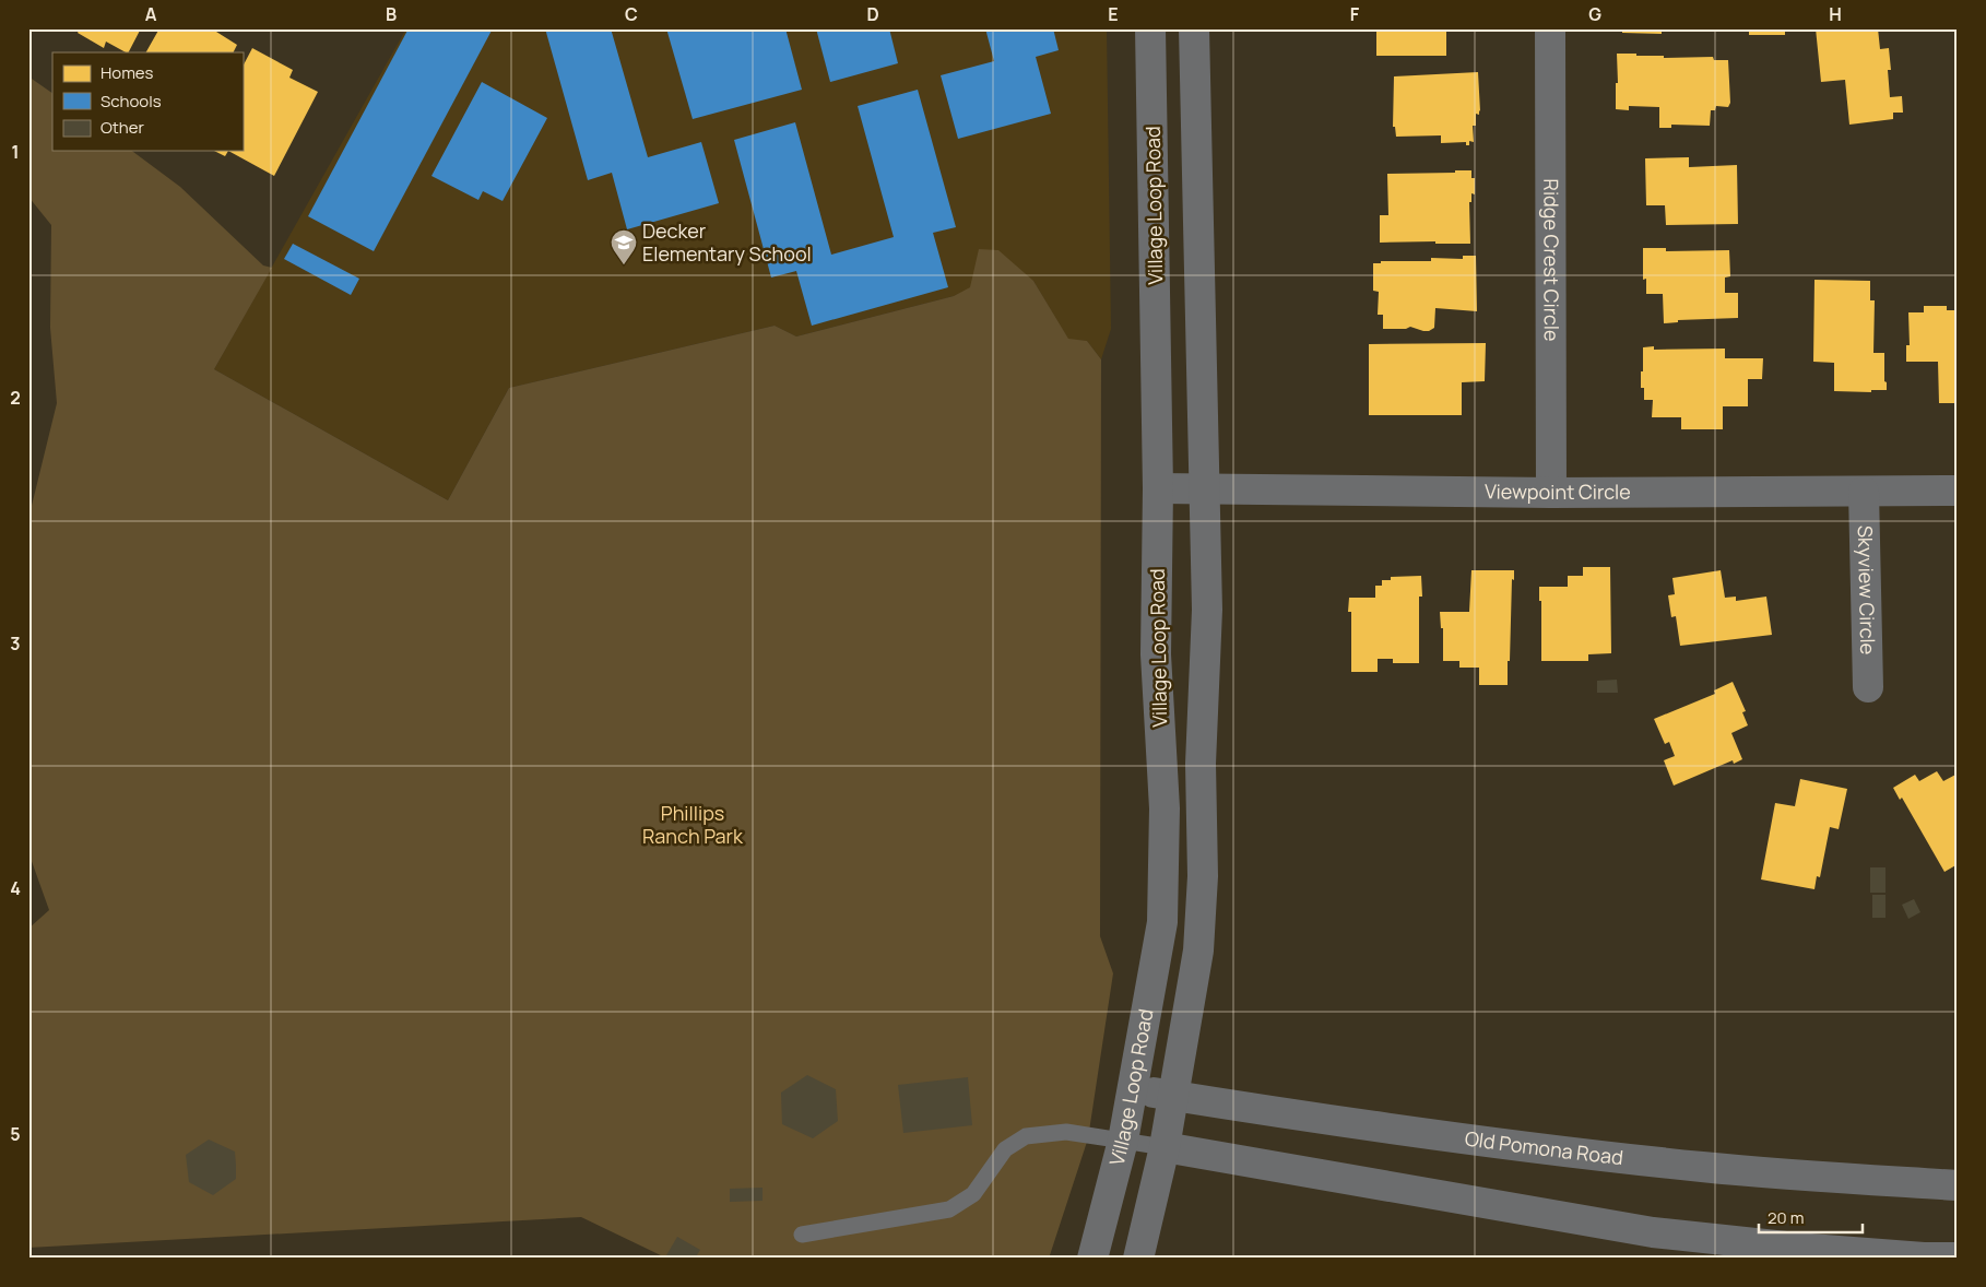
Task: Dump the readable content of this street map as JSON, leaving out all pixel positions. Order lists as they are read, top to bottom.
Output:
{
  "streets": {
    "street": [
      "Village Loop Road",
      "Ridge Crest Circle",
      "Viewpoint Circle",
      "Skyview Circle",
      "Old Pomona Road"
    ]
  },
  "crossings": [
    ["Village Loop Road", "Viewpoint Circle"],
    ["Village Loop Road", "Old Pomona Road"],
    ["Ridge Crest Circle", "Viewpoint Circle"],
    ["Viewpoint Circle", "Skyview Circle"]
  ],
  "parks": ["Phillips Ranch Park"],
  "places": {
    "school or university": ["Decker Elementary School"]
  },
  "legend": ["Homes", "Schools", "Other"],
  "scale_bar": "20 m",
  "grid": {
    "columns": [
      "A",
      "B",
      "C",
      "D",
      "E",
      "F",
      "G",
      "H"
    ],
    "rows": [
      "1",
      "2",
      "3",
      "4",
      "5"
    ]
  }
}
